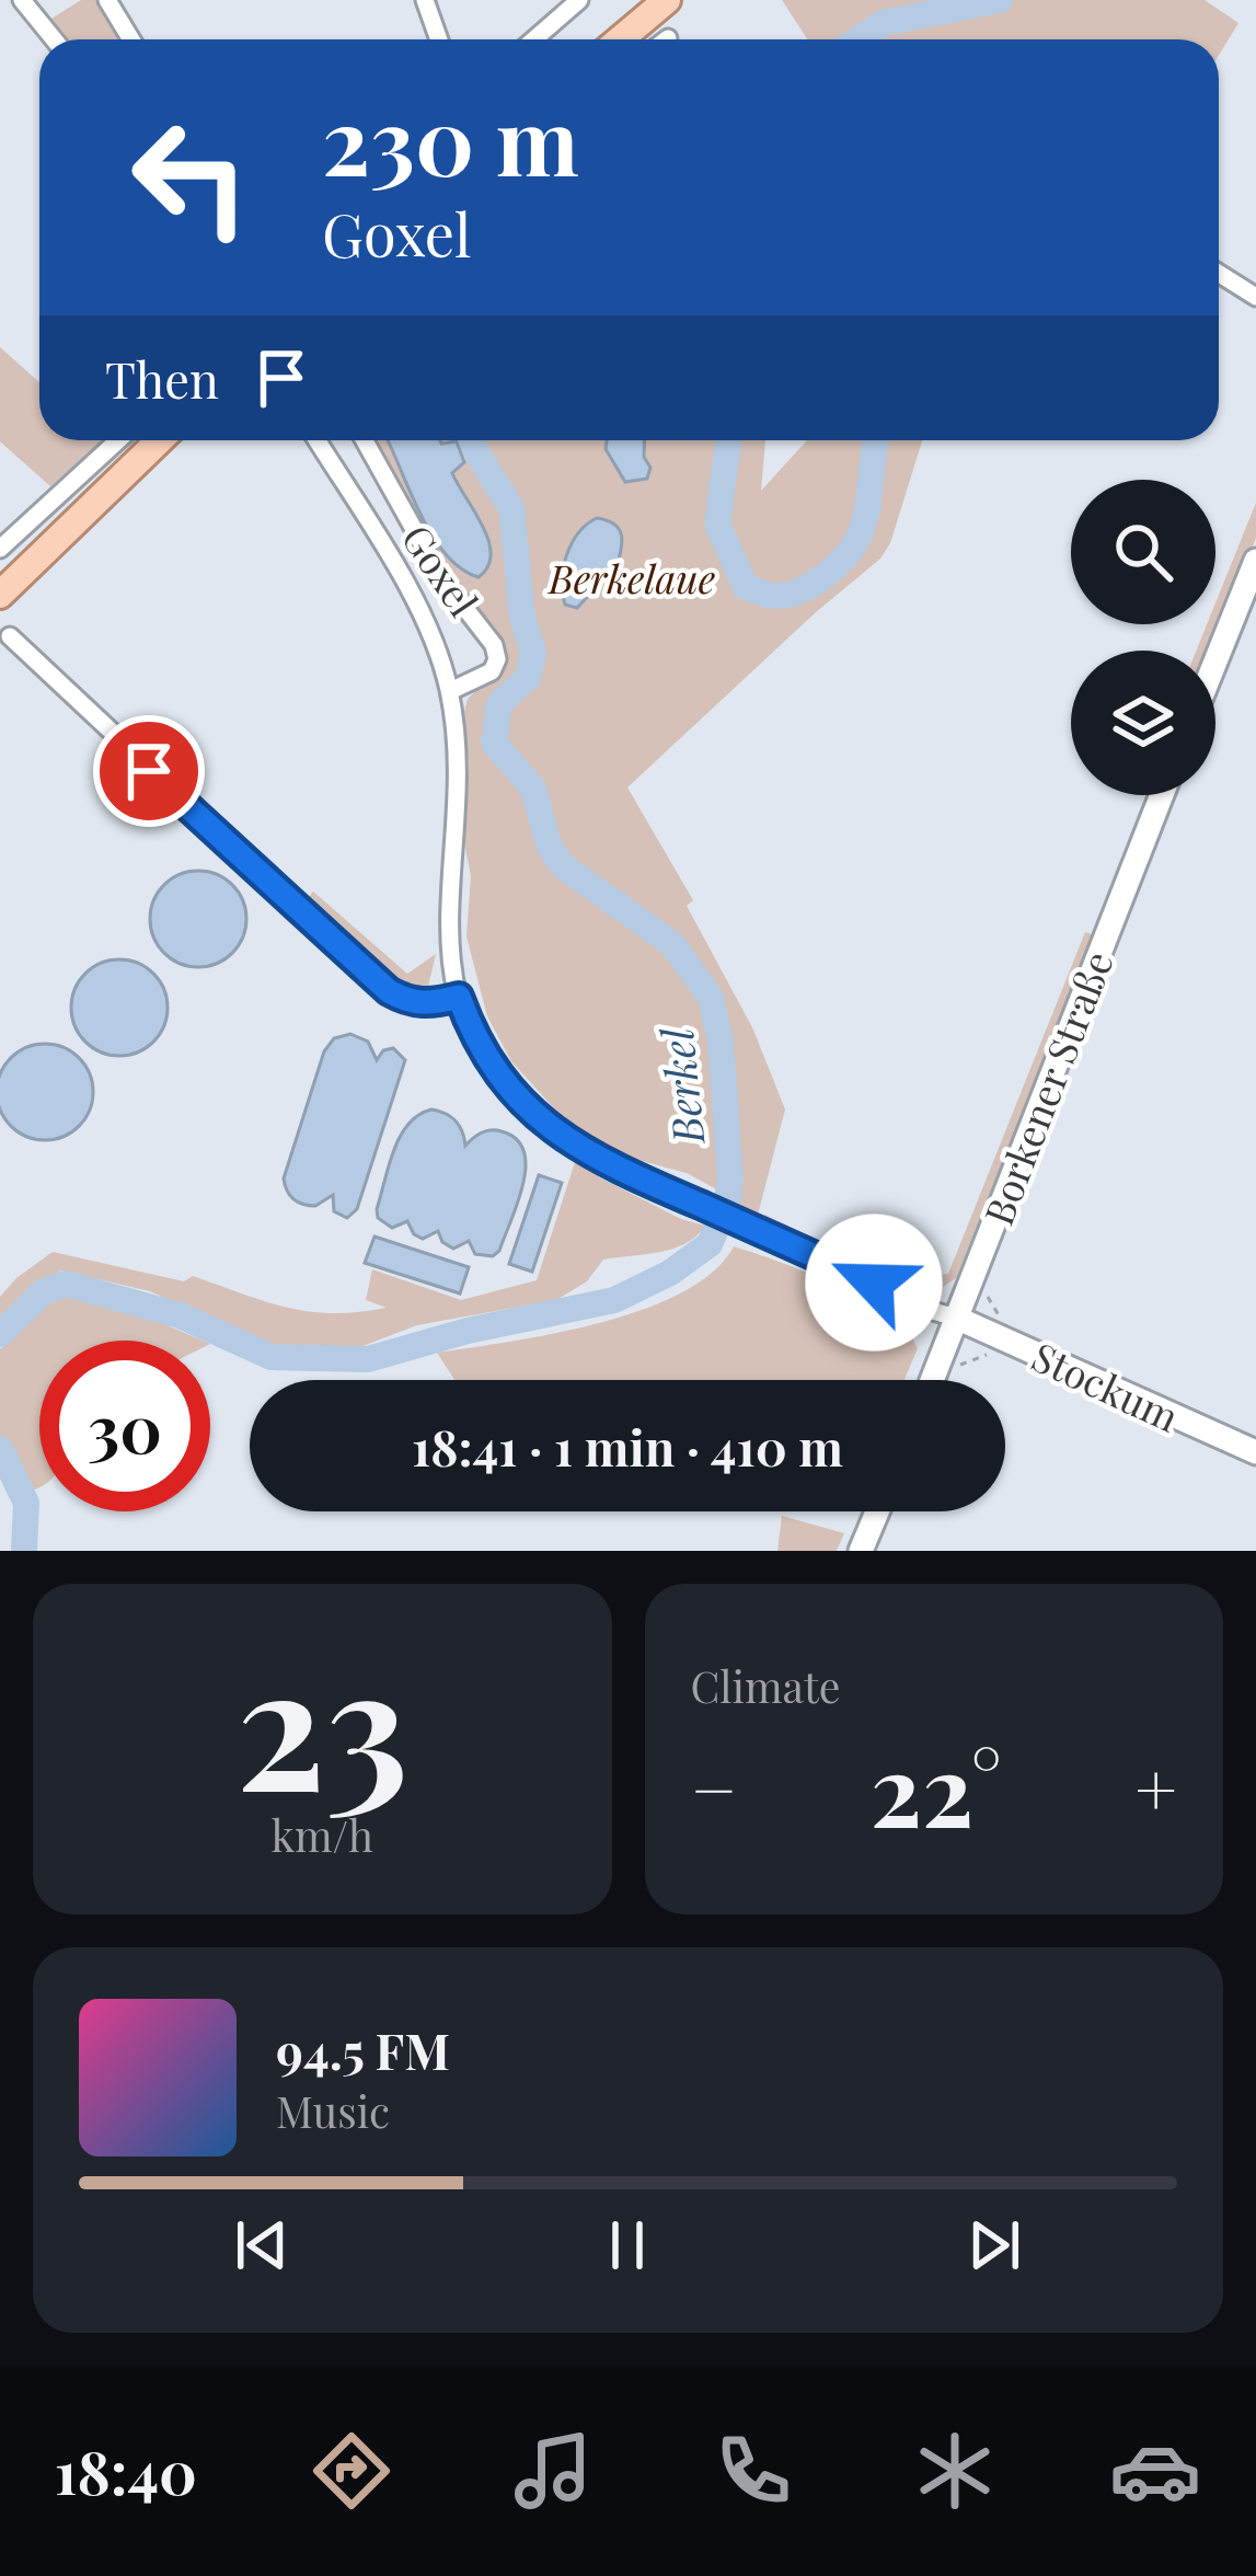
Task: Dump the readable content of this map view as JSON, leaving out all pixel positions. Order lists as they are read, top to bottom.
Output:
{
  "streets": {
    "street": ["Goxel", "Borkener Straße", "Stockum"]
  },
  "crossings": [
    ["Goxel", "Borkener Straße"],
    ["Goxel", "Stockum"],
    ["Borkener Straße", "Stockum"]
  ],
  "water": ["Berkel"],
  "parks": ["Berkelaue"],
  "page": {
    "turn": ["230 m", "Goxel"],
    "then": "Then",
    "limit": "30",
    "trip": "18:41 · 1 min · 410 m",
    "tile": [
      ["23", "km/h"],
      "Climate"
    ],
    "heat": ["−", "22°", "+"],
    "song": ["94.5 FM", "Music"],
    "tabs": "18:40"
  }
}
